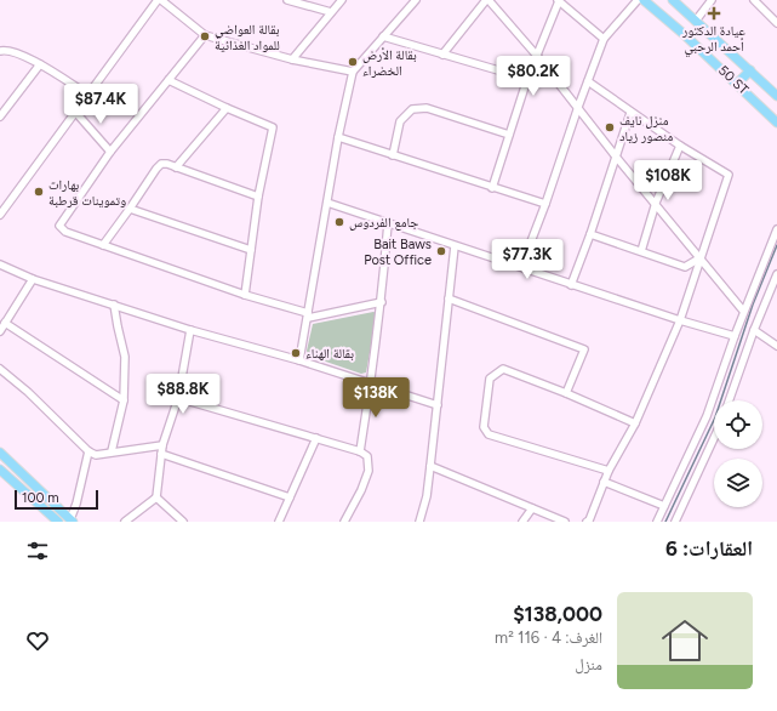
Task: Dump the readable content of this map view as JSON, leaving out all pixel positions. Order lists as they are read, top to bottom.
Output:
{
  "streets": {
    "main road": ["50 ST"]
  },
  "places": {
    "health": ["عيادة الدكتور أحمد الرحبي"],
    "other": [
      "بقالة العواضي للمواد الغذائية",
      "بقالة الأرض الخضراء",
      "منزل نايف منصور زياد",
      "بهارات وتموينات قرطبة",
      "جامع الفردوس",
      "Bait Baws Post Office",
      "بقالة الهناء"
    ]
  },
  "scale_bar": "100 m",
  "page": {
    "price": [
      "$80.2K",
      "$87.4K",
      "$108K",
      "$77.3K",
      "$88.8K",
      "$138K"
    ],
    "scale": "100 m",
    "heading": "العقارات: 6",
    "list": [
      {
        "name": "$138,000",
        "note": "الغرف: 4 · 116 m² · منزل"
      }
    ]
  }
}
